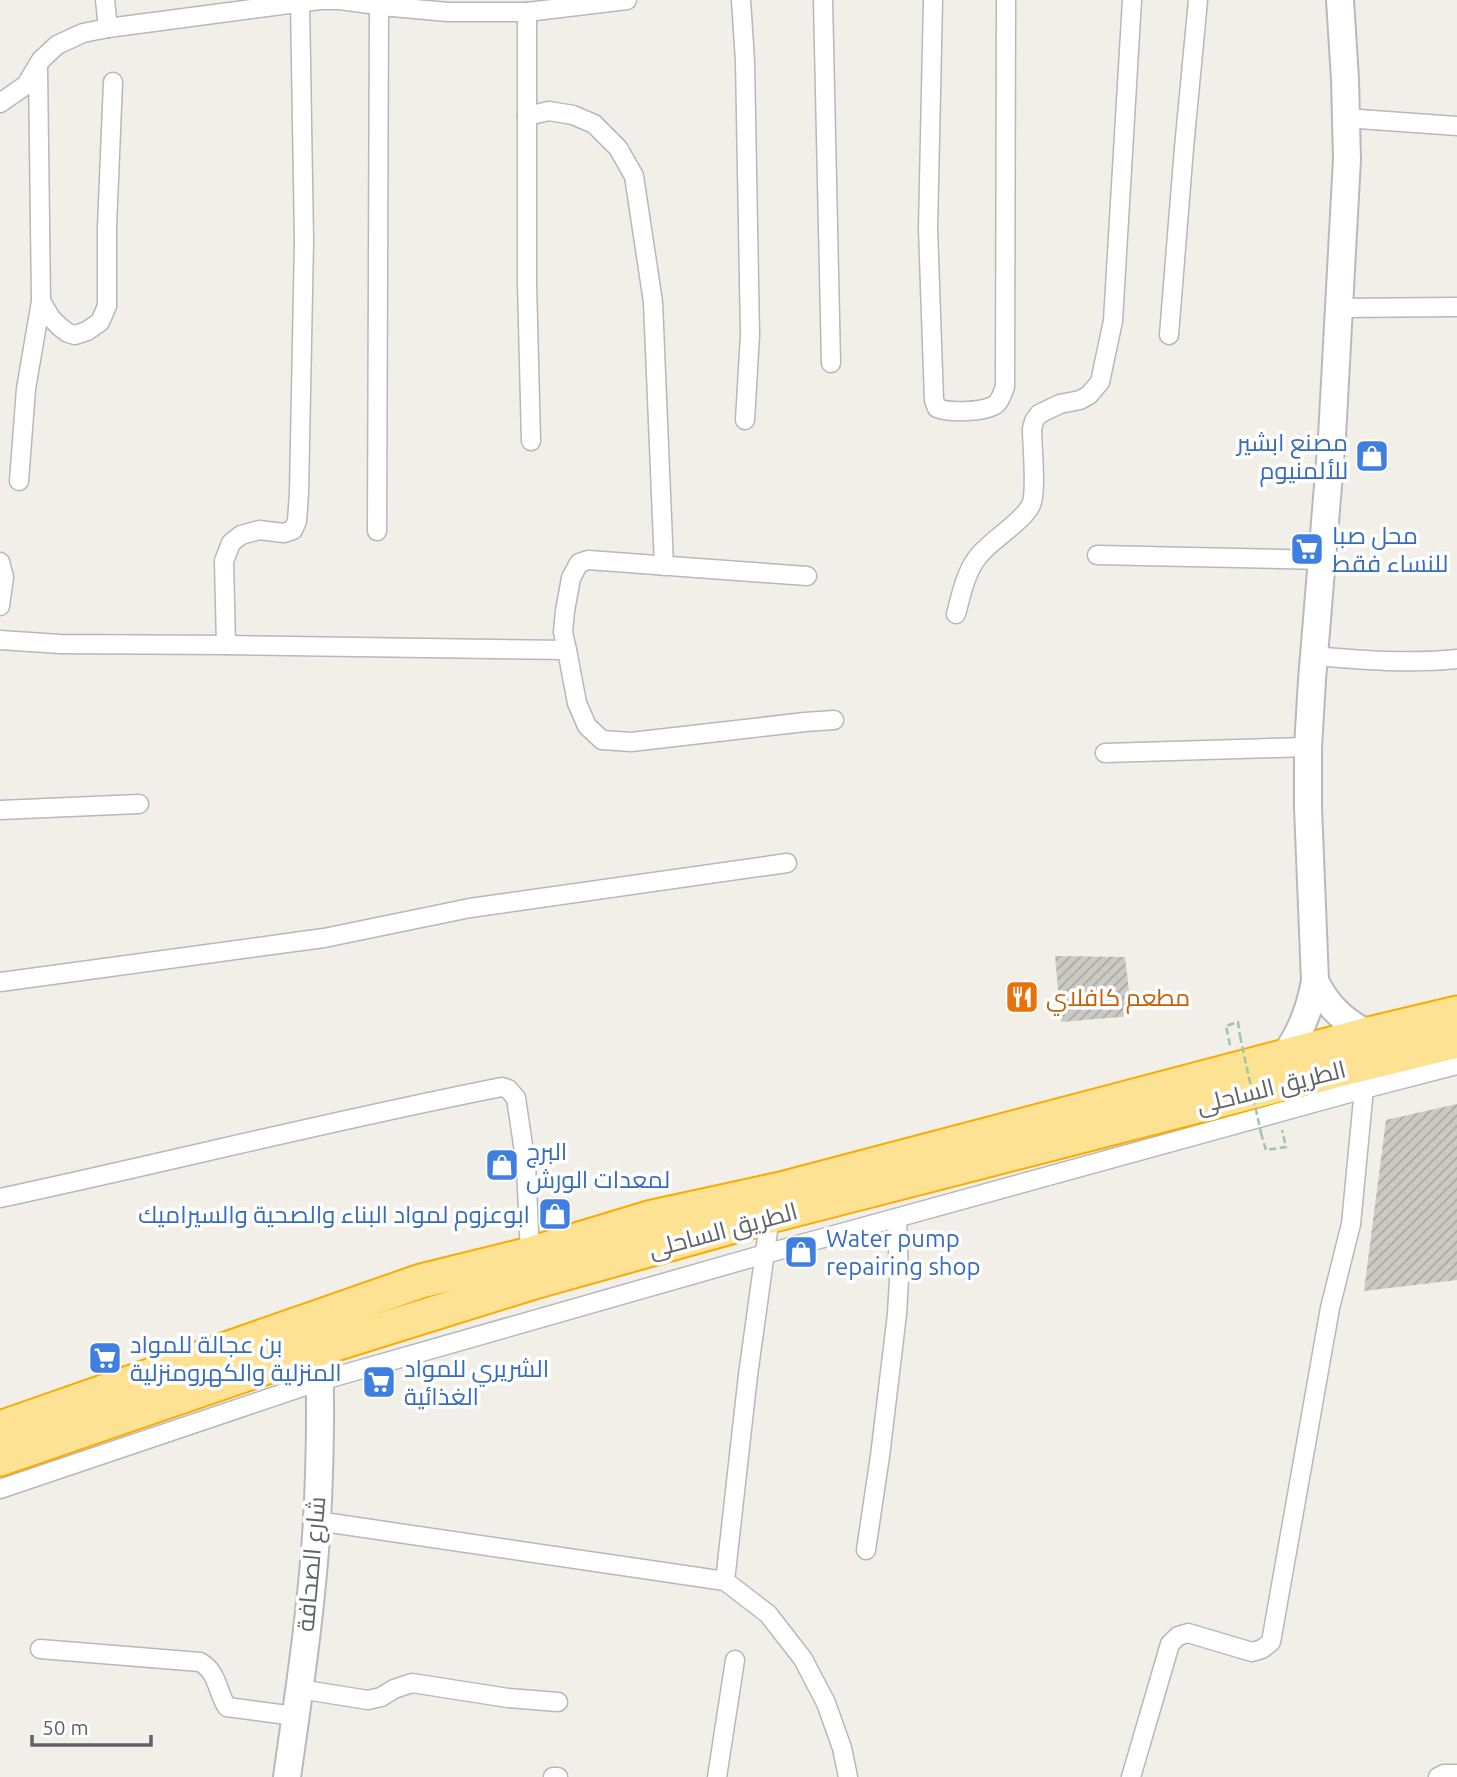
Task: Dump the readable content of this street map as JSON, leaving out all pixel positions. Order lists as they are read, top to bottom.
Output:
{
  "streets": {
    "highway": ["الطريق الساحلى"],
    "street": ["شارع الصحافة"]
  },
  "crossings": [
    ["الطريق الساحلى", "شارع الصحافة"]
  ],
  "places": {
    "shop": [
      "مصنع ابشير للألمنيوم",
      "البرج لمعدات الورش",
      "ابوعزوم لمواد البناء والصحية والسيراميك",
      "Water pump repairing shop"
    ],
    "supermarket": ["محل صبا للنساء فقط", "بن عجالة للمواد المنزلية والكهرومنزلية", "الشريري للمواد الغذائية"],
    "restaurant": ["مطعم كافلاي"]
  },
  "scale_bar": "50 m"
}
